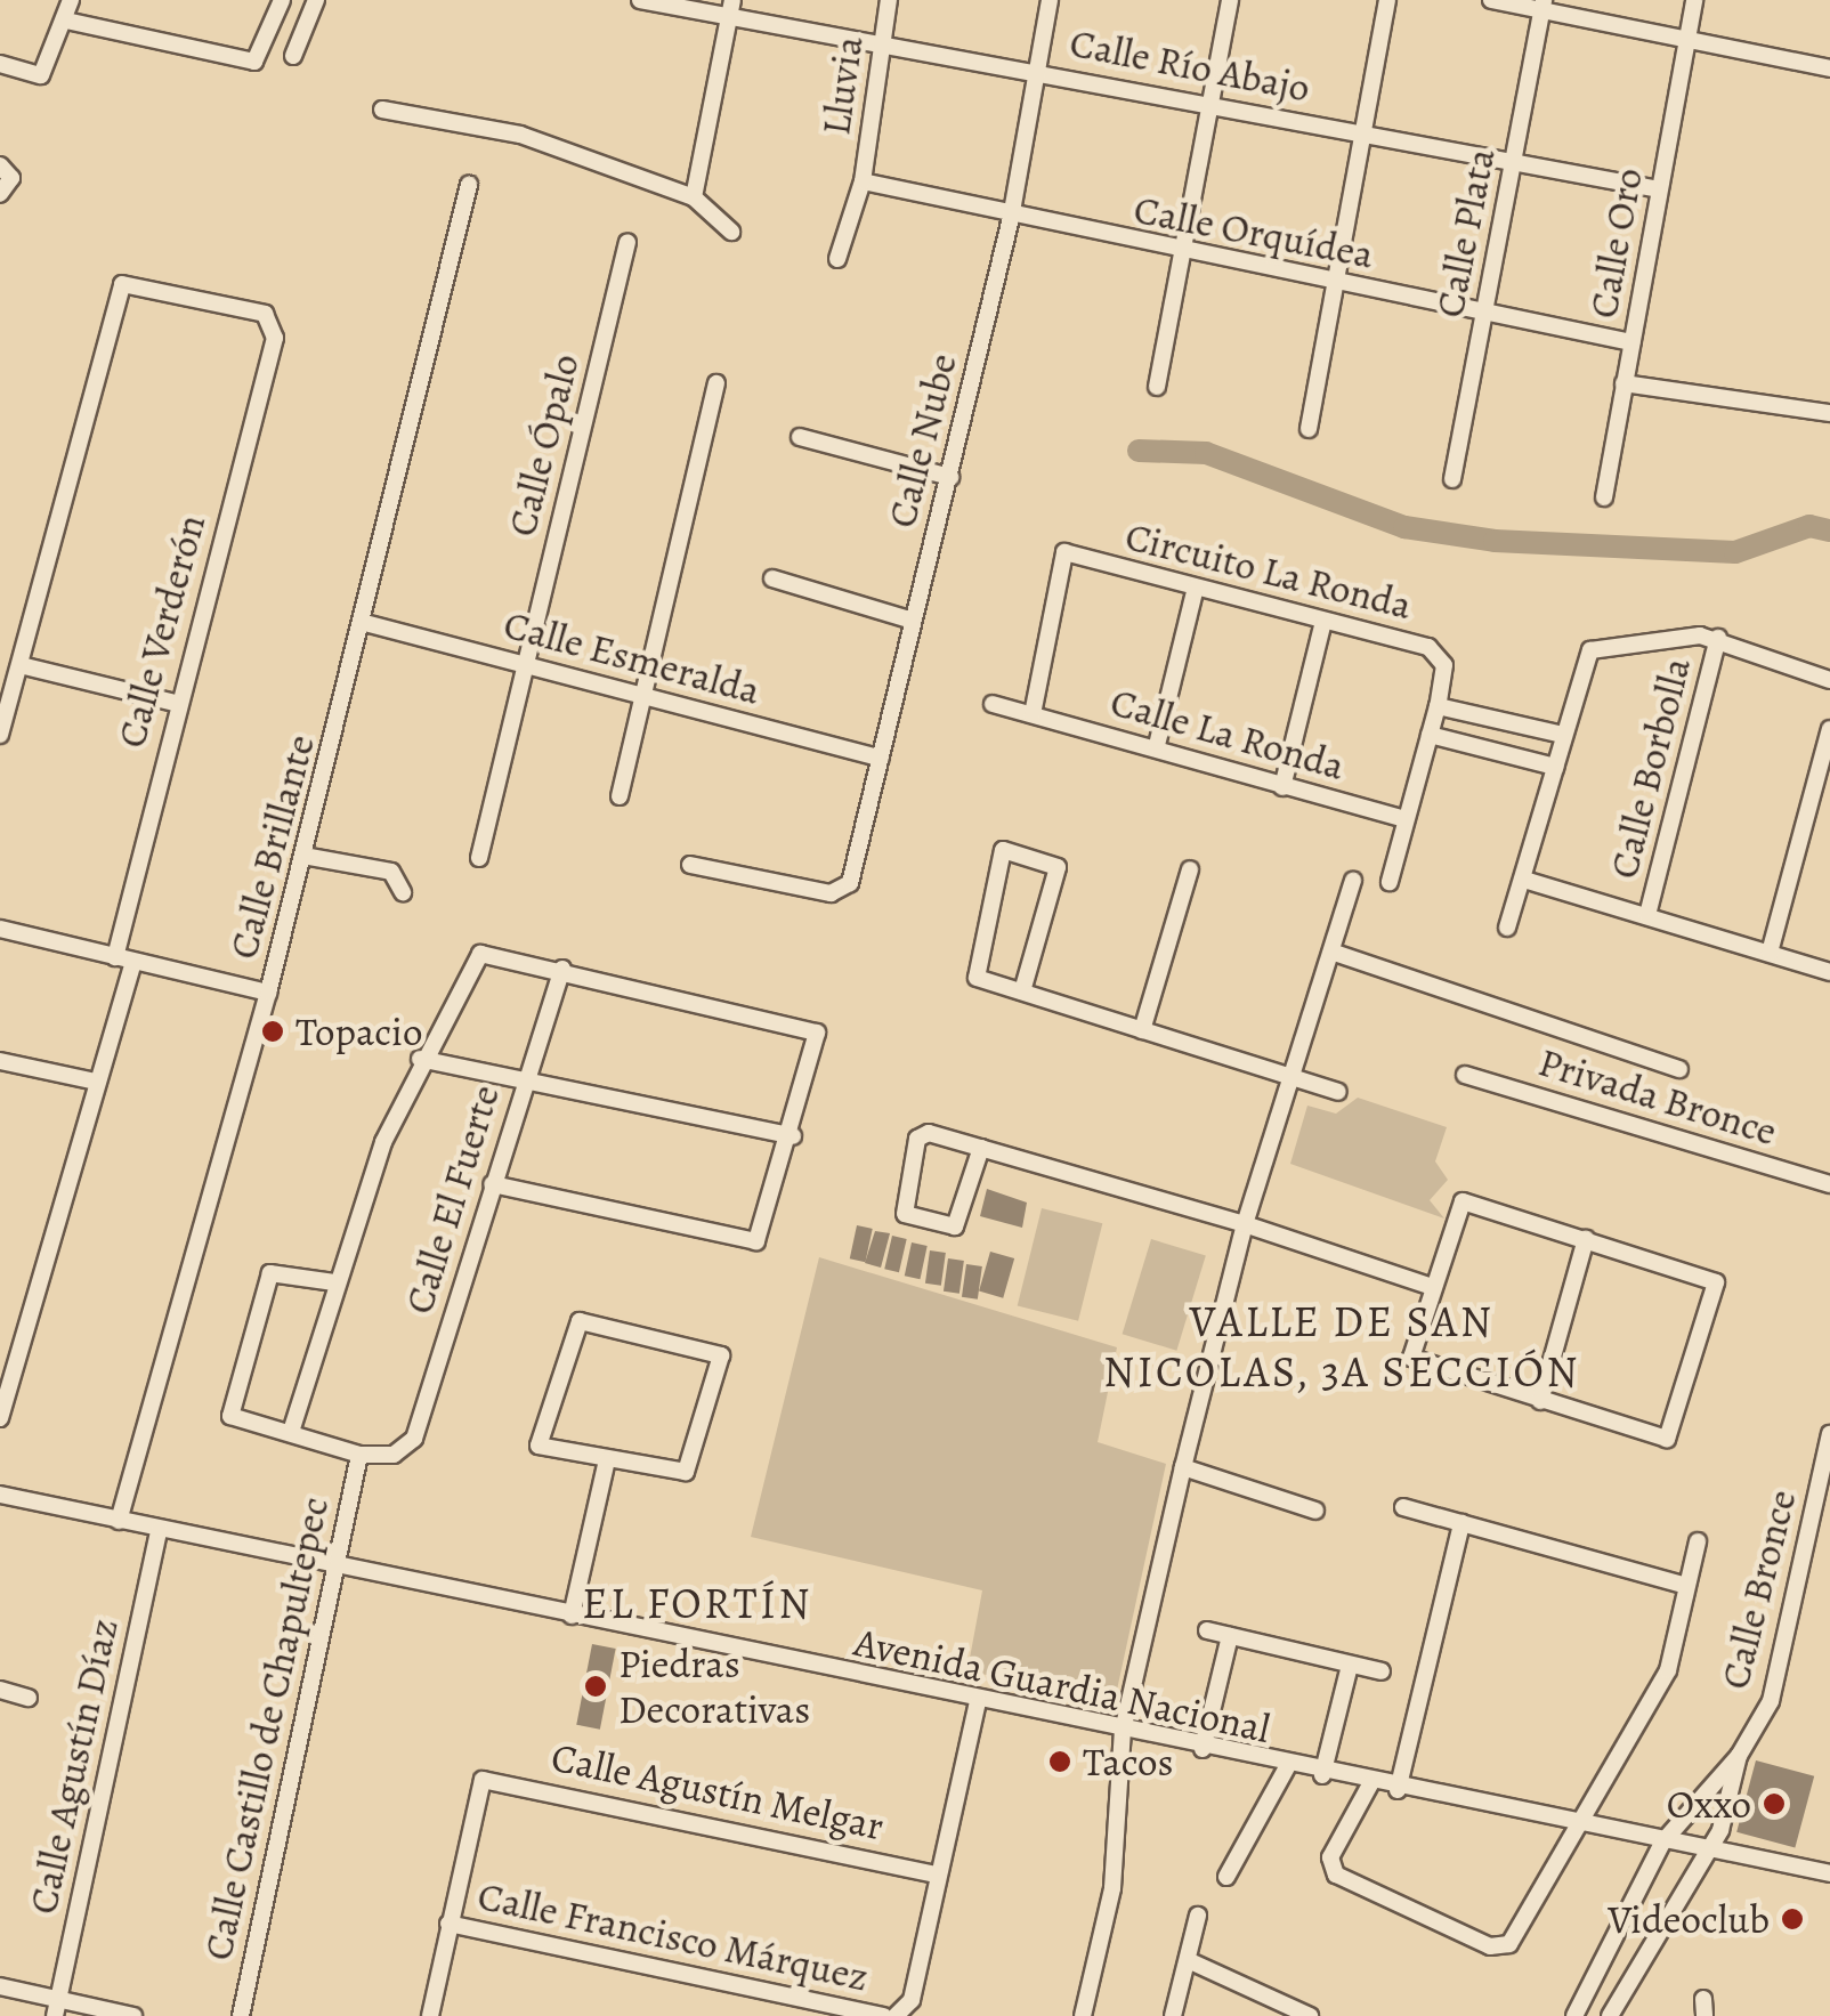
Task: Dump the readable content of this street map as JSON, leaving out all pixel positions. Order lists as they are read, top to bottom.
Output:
{
  "streets": {
    "street": [
      "Calle Río Abajo",
      "Lluvia",
      "Calle Orquídea",
      "Calle Plata",
      "Calle Oro",
      "Calle Nube",
      "Calle Ópalo",
      "Circuito La Ronda",
      "Calle Verderón",
      "Calle Esmeralda",
      "Calle La Ronda",
      "Calle Borbolla",
      "Calle Brillante",
      "Privada Bronce",
      "Calle El Fuerte",
      "Calle Bronce",
      "Avenida Guardia Nacional",
      "Calle Castillo de Chapultepec",
      "Calle Agustín Díaz",
      "Calle Agustín Melgar",
      "Calle Francisco Márquez"
    ]
  },
  "crossings": [
    ["Calle Río Abajo", "Lluvia"],
    ["Calle Río Abajo", "Calle Plata"],
    ["Calle Río Abajo", "Calle Oro"],
    ["Calle Río Abajo", "Calle Nube"],
    ["Lluvia", "Calle Orquídea"],
    ["Calle Orquídea", "Calle Plata"],
    ["Calle Orquídea", "Calle Oro"],
    ["Calle Orquídea", "Calle Nube"],
    ["Calle Nube", "Calle Esmeralda"],
    ["Calle Ópalo", "Calle Esmeralda"],
    ["Circuito La Ronda", "Calle La Ronda"],
    ["Calle Esmeralda", "Calle Brillante"],
    ["Calle Brillante", "Avenida Guardia Nacional"],
    ["Calle El Fuerte", "Calle Castillo de Chapultepec"],
    ["Calle Bronce", "Avenida Guardia Nacional"],
    ["Avenida Guardia Nacional", "Calle Castillo de Chapultepec"],
    ["Avenida Guardia Nacional", "Calle Agustín Díaz"],
    ["Calle Agustín Melgar", "Calle Francisco Márquez"]
  ],
  "districts": ["VALLE DE SAN NICOLAS, 3A SECCIÓN", "EL FORTÍN"],
  "places": [
    "Topacio",
    "Piedras Decorativas",
    "Tacos",
    "Oxxo",
    "Videoclub"
  ]
}
